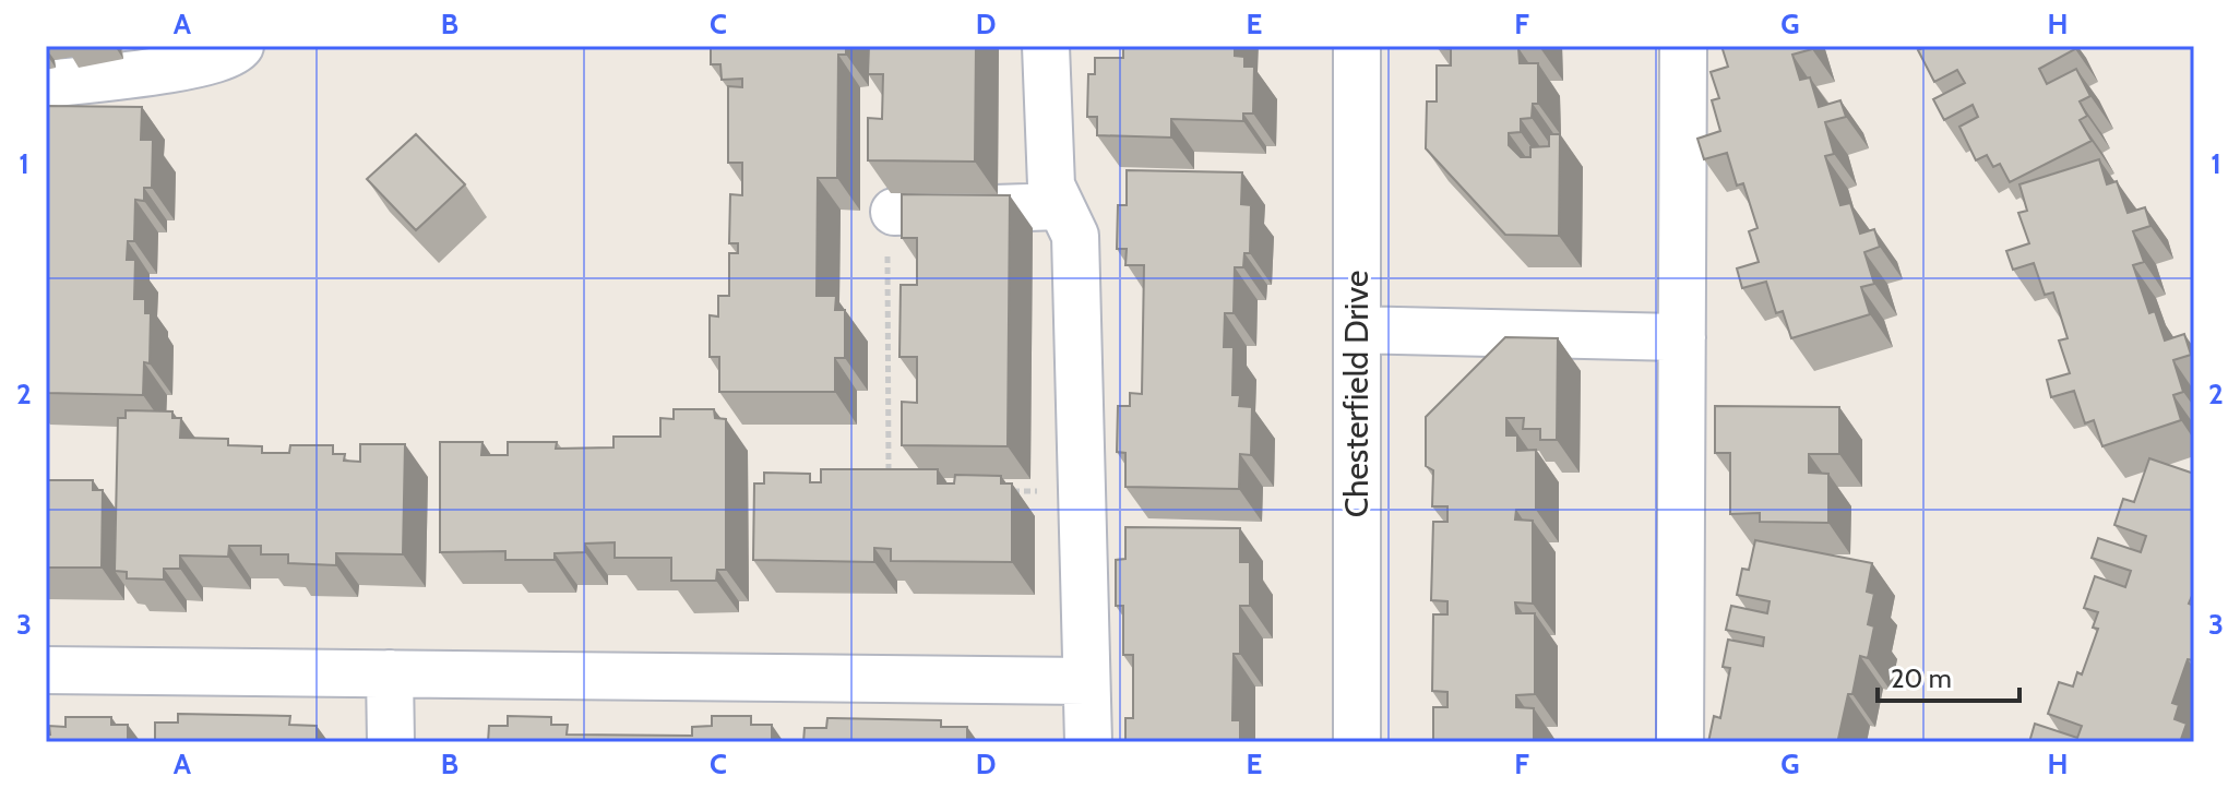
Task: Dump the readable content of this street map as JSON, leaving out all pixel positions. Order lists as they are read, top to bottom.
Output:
{
  "streets": {
    "street": ["Chesterfield Drive"]
  },
  "scale_bar": "20 m",
  "grid": {
    "columns": [
      "A",
      "B",
      "C",
      "D",
      "E",
      "F",
      "G",
      "H"
    ],
    "rows": ["1", "2", "3"]
  }
}
